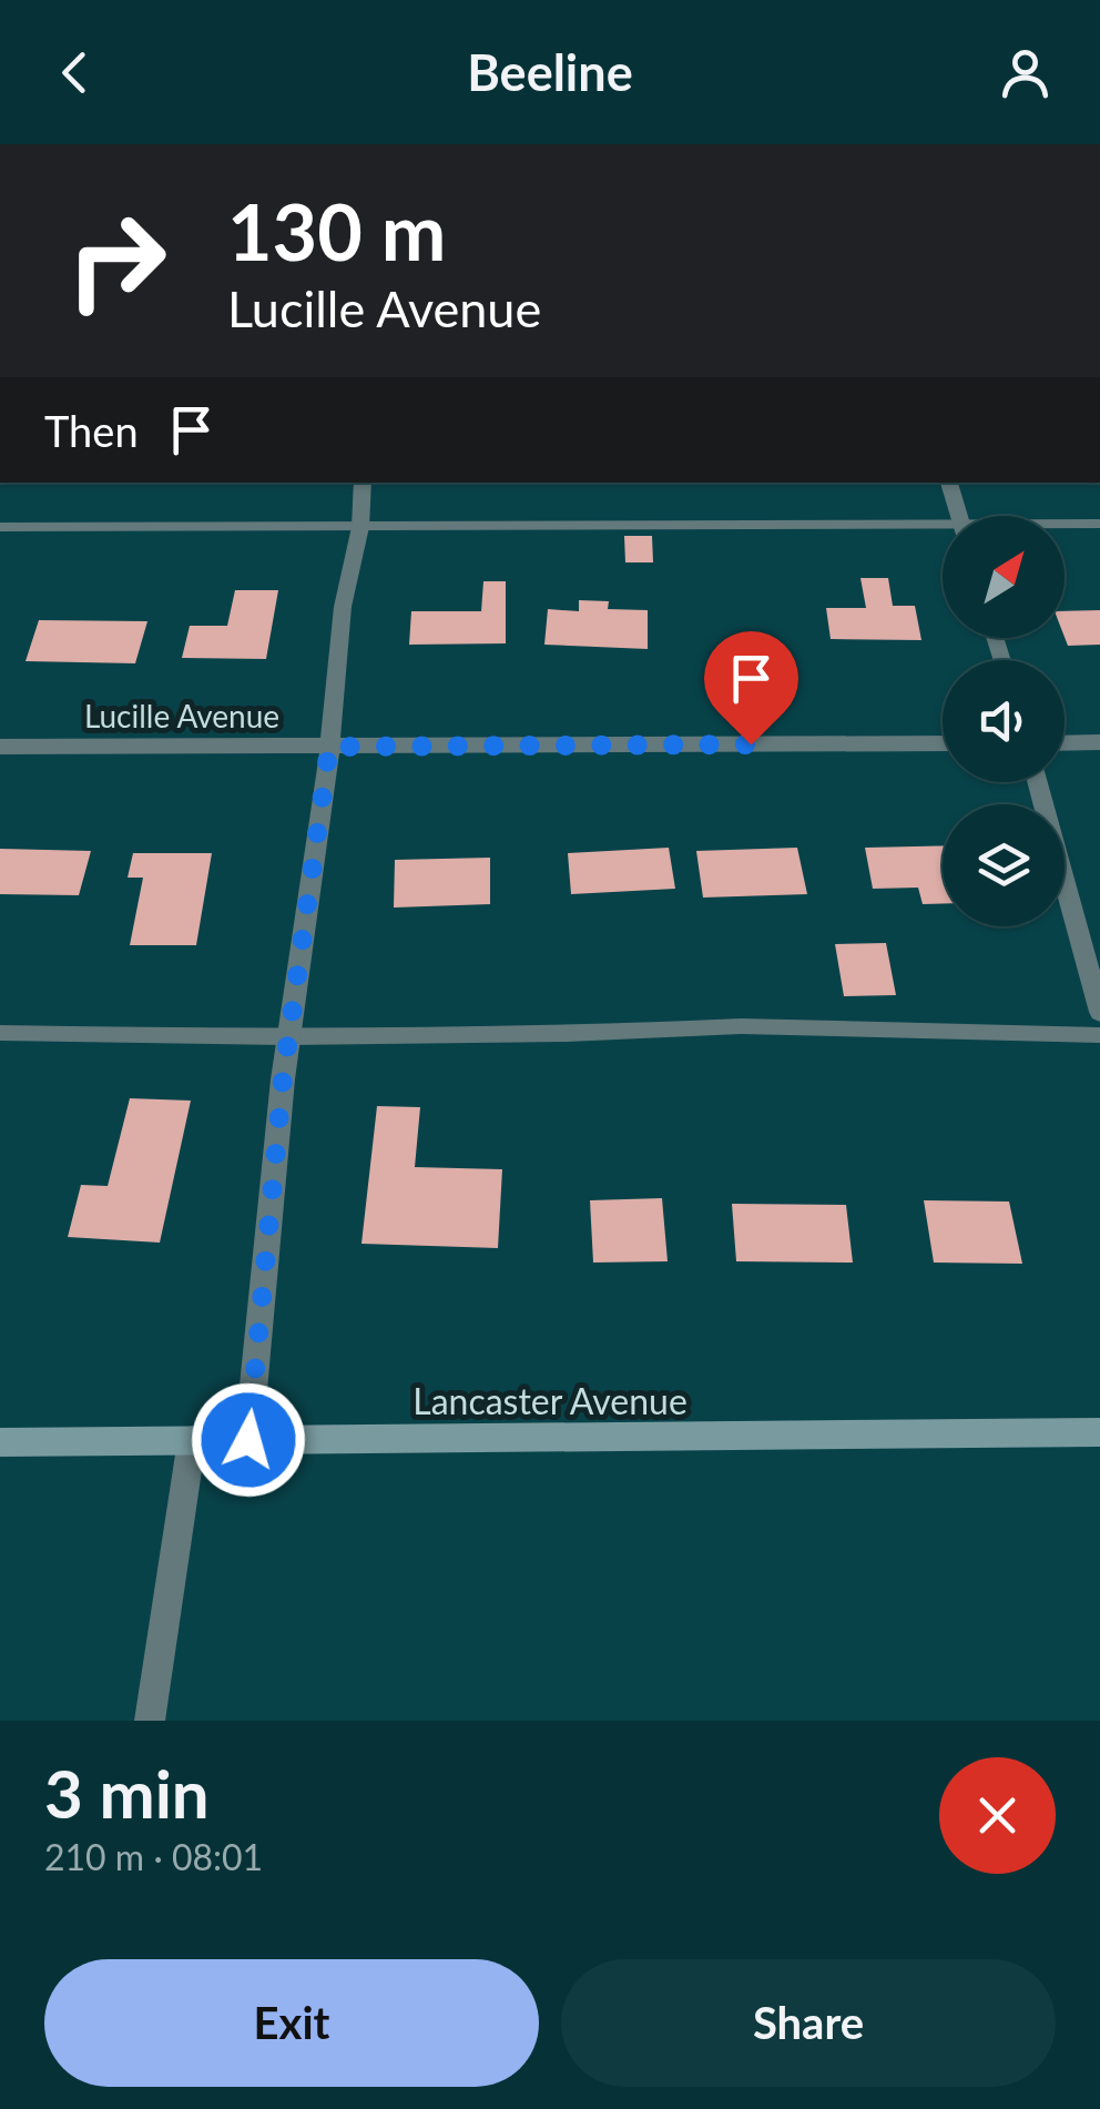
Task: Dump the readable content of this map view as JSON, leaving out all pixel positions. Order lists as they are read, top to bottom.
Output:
{
  "streets": {
    "main road": ["Lancaster Avenue"],
    "street": ["Lucille Avenue"]
  },
  "north": "top right",
  "page": {
    "header": "Beeline",
    "turn": ["130 m", "Lucille Avenue"],
    "then": "Then",
    "heading": ["3 min", "210 m · 08:01"],
    "buttons": ["Exit", "Share"]
  }
}
